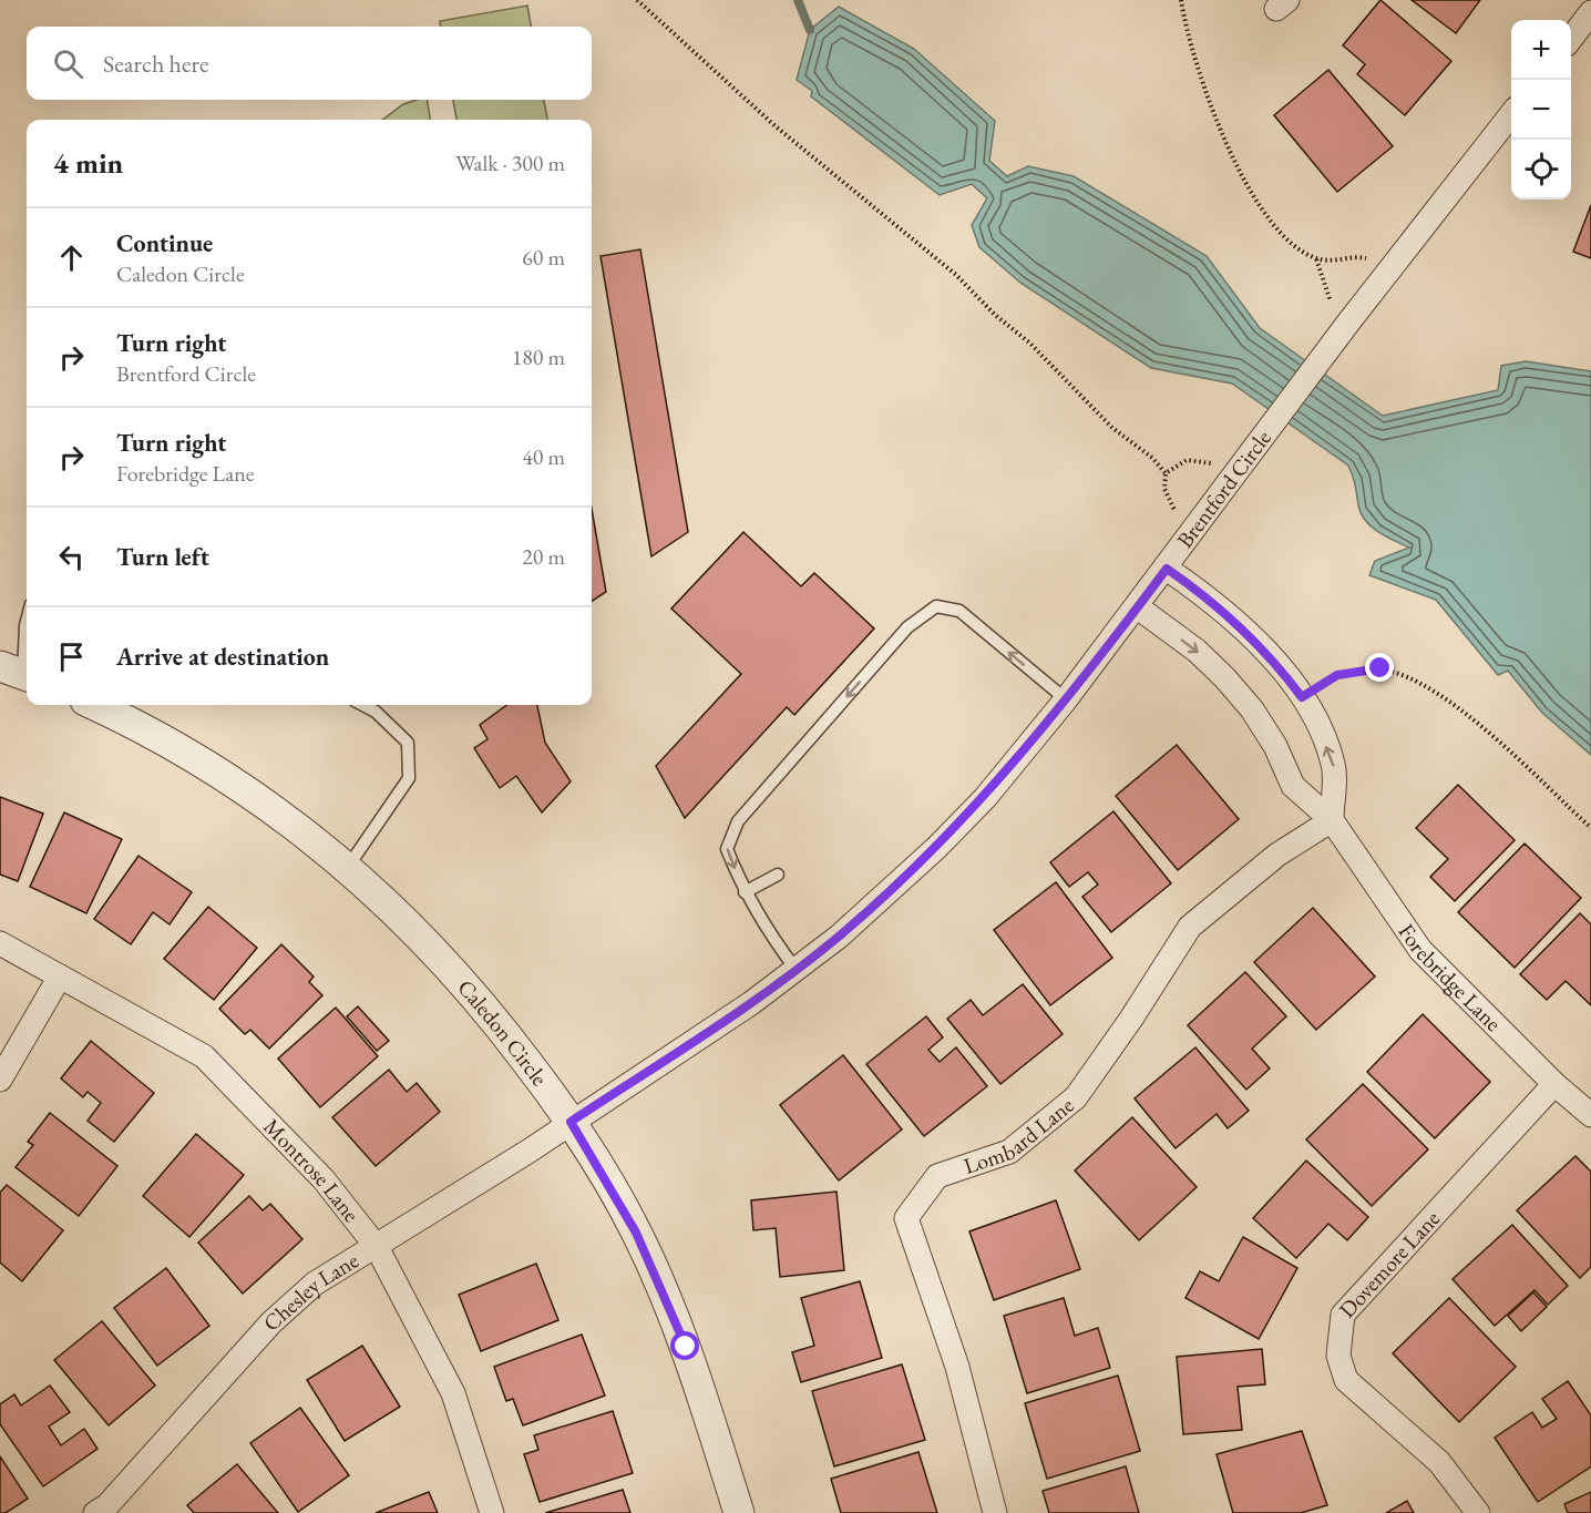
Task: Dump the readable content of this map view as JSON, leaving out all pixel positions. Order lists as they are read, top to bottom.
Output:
{
  "streets": {
    "street": [
      "Brentford Circle",
      "Forebridge Lane",
      "Caledon Circle",
      "Lombard Lane",
      "Montrose Lane",
      "Dovemore Lane",
      "Chesley Lane"
    ]
  },
  "crossings": [
    ["Brentford Circle", "Forebridge Lane"],
    ["Brentford Circle", "Caledon Circle"],
    ["Brentford Circle", "Chesley Lane"],
    ["Forebridge Lane", "Lombard Lane"],
    ["Forebridge Lane", "Dovemore Lane"],
    ["Caledon Circle", "Chesley Lane"],
    ["Montrose Lane", "Chesley Lane"]
  ],
  "page": {
    "map_buttons": ["+", "−"],
    "search": "Search here",
    "heading": ["4 min", "Walk · 300 m"],
    "list": [
      ["Continue", "Caledon Circle", "60 m"],
      ["Turn right", "Brentford Circle", "180 m"],
      ["Turn right", "Forebridge Lane", "40 m"],
      ["Turn left", "20 m"],
      "Arrive at destination"
    ]
  }
}
